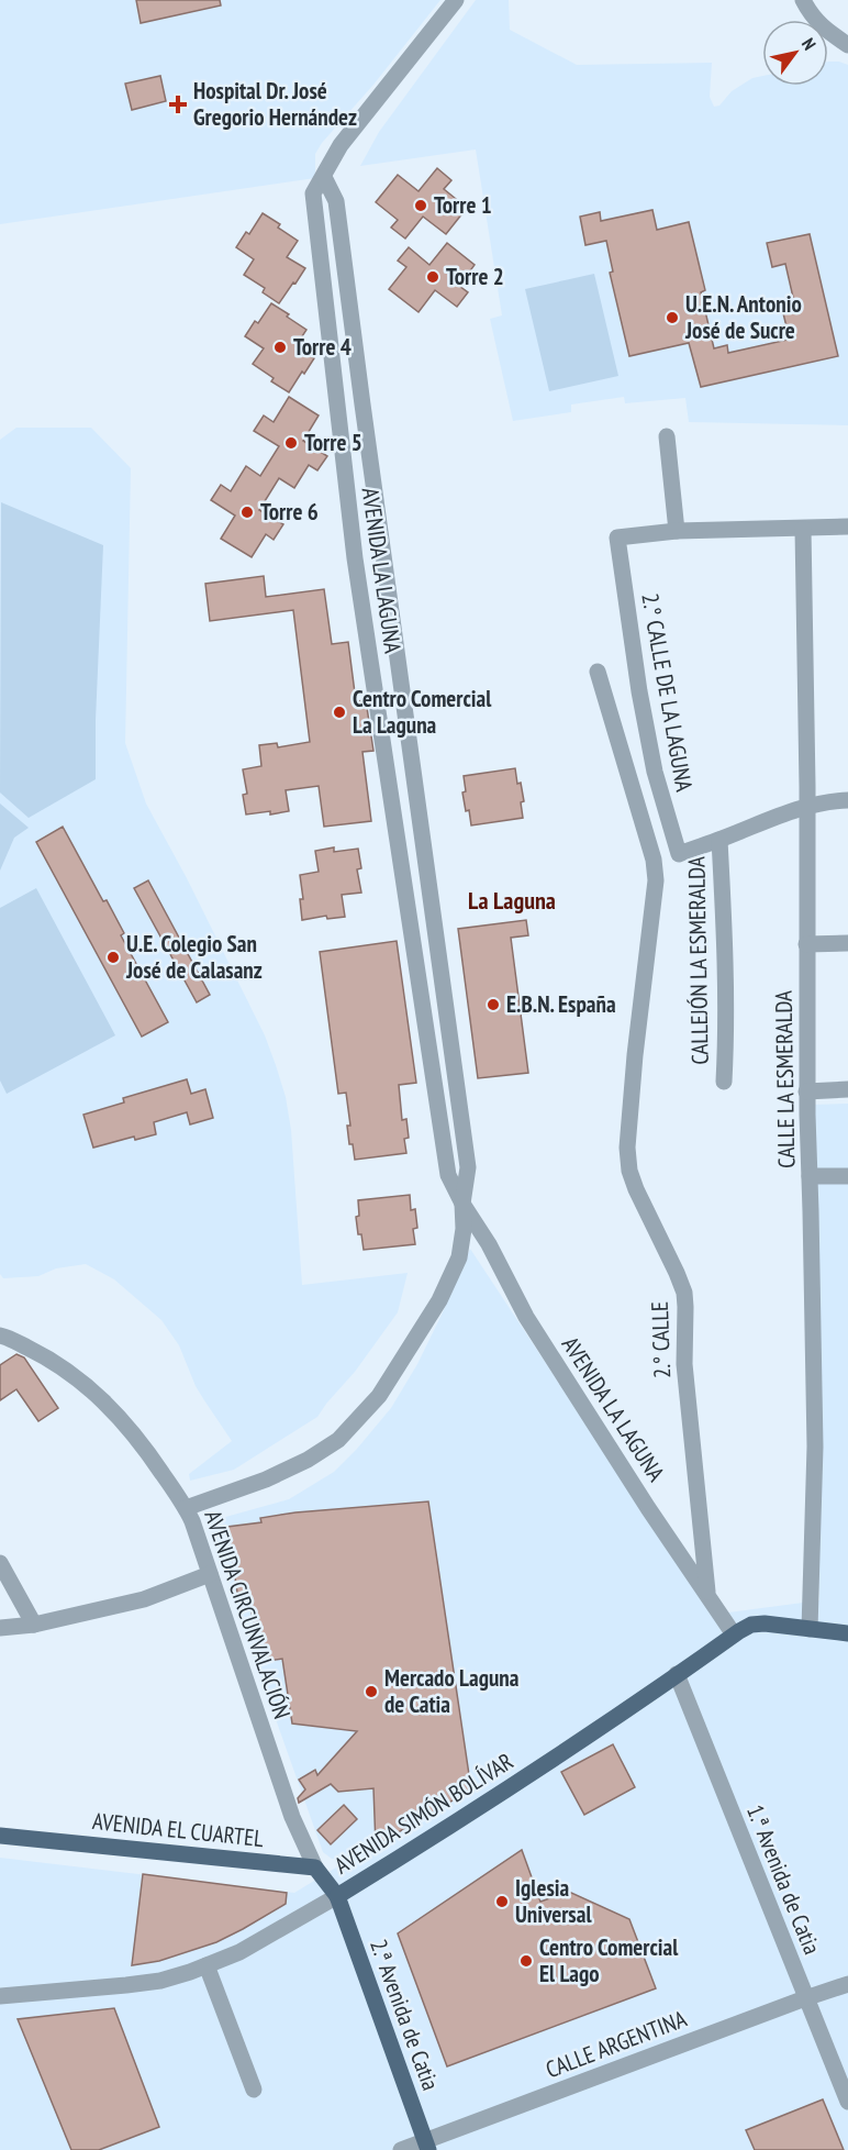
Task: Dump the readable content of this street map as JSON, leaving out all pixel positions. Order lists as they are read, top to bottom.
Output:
{
  "streets": {
    "main road": ["AVENIDA SIMÓN BOLÍVAR", "AVENIDA EL CUARTEL", "2.ª Avenida de Catia"],
    "street": [
      "AVENIDA LA LAGUNA",
      "2.° CALLE DE LA LAGUNA",
      "CALLEJÓN LA ESMERALDA",
      "CALLE LA ESMERALDA",
      "2.° CALLE",
      "AVENIDA CIRCUNVALACIÓN",
      "1.ª Avenida de Catia",
      "CALLE ARGENTINA"
    ]
  },
  "crossings": [
    ["AVENIDA LA LAGUNA", "2.° CALLE"],
    ["AVENIDA LA LAGUNA", "AVENIDA CIRCUNVALACIÓN"],
    ["AVENIDA LA LAGUNA", "AVENIDA SIMÓN BOLÍVAR"],
    ["2.° CALLE DE LA LAGUNA", "CALLEJÓN LA ESMERALDA"],
    ["CALLE LA ESMERALDA", "AVENIDA SIMÓN BOLÍVAR"],
    ["AVENIDA CIRCUNVALACIÓN", "AVENIDA EL CUARTEL"],
    ["AVENIDA SIMÓN BOLÍVAR", "1.ª Avenida de Catia"],
    ["AVENIDA SIMÓN BOLÍVAR", "2.ª Avenida de Catia"],
    ["1.ª Avenida de Catia", "CALLE ARGENTINA"],
    ["2.ª Avenida de Catia", "CALLE ARGENTINA"]
  ],
  "districts": ["La Laguna"],
  "places": {
    "health": ["Hospital Dr. José Gregorio Hernández"],
    "other": [
      "Torre 1",
      "Torre 2",
      "U.E.N. Antonio José de Sucre",
      "Torre 4",
      "Torre 5",
      "Torre 6",
      "Centro Comercial La Laguna",
      "U.E. Colegio San José de Calasanz",
      "E.B.N. España",
      "Mercado Laguna de Catia",
      "Iglesia Universal",
      "Centro Comercial El Lago"
    ]
  },
  "north": "top right"
}
